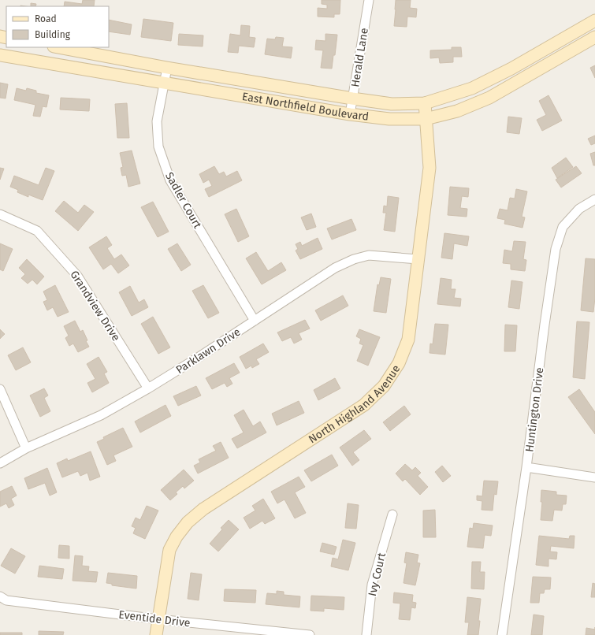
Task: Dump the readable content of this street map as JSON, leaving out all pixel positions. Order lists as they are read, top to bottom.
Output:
{
  "streets": {
    "main road": ["East Northfield Boulevard", "North Highland Avenue"],
    "street": [
      "Herald Lane",
      "Sadler Court",
      "Grandview Drive",
      "Parklawn Drive",
      "Huntington Drive",
      "Ivy Court",
      "Eventide Drive"
    ]
  },
  "crossings": [
    ["Herald Lane", "East Northfield Boulevard"],
    ["East Northfield Boulevard", "Sadler Court"],
    ["East Northfield Boulevard", "North Highland Avenue"],
    ["Sadler Court", "Parklawn Drive"],
    ["Grandview Drive", "Parklawn Drive"],
    ["Parklawn Drive", "North Highland Avenue"],
    ["North Highland Avenue", "Eventide Drive"]
  ],
  "legend": ["Road", "Building"]
}
